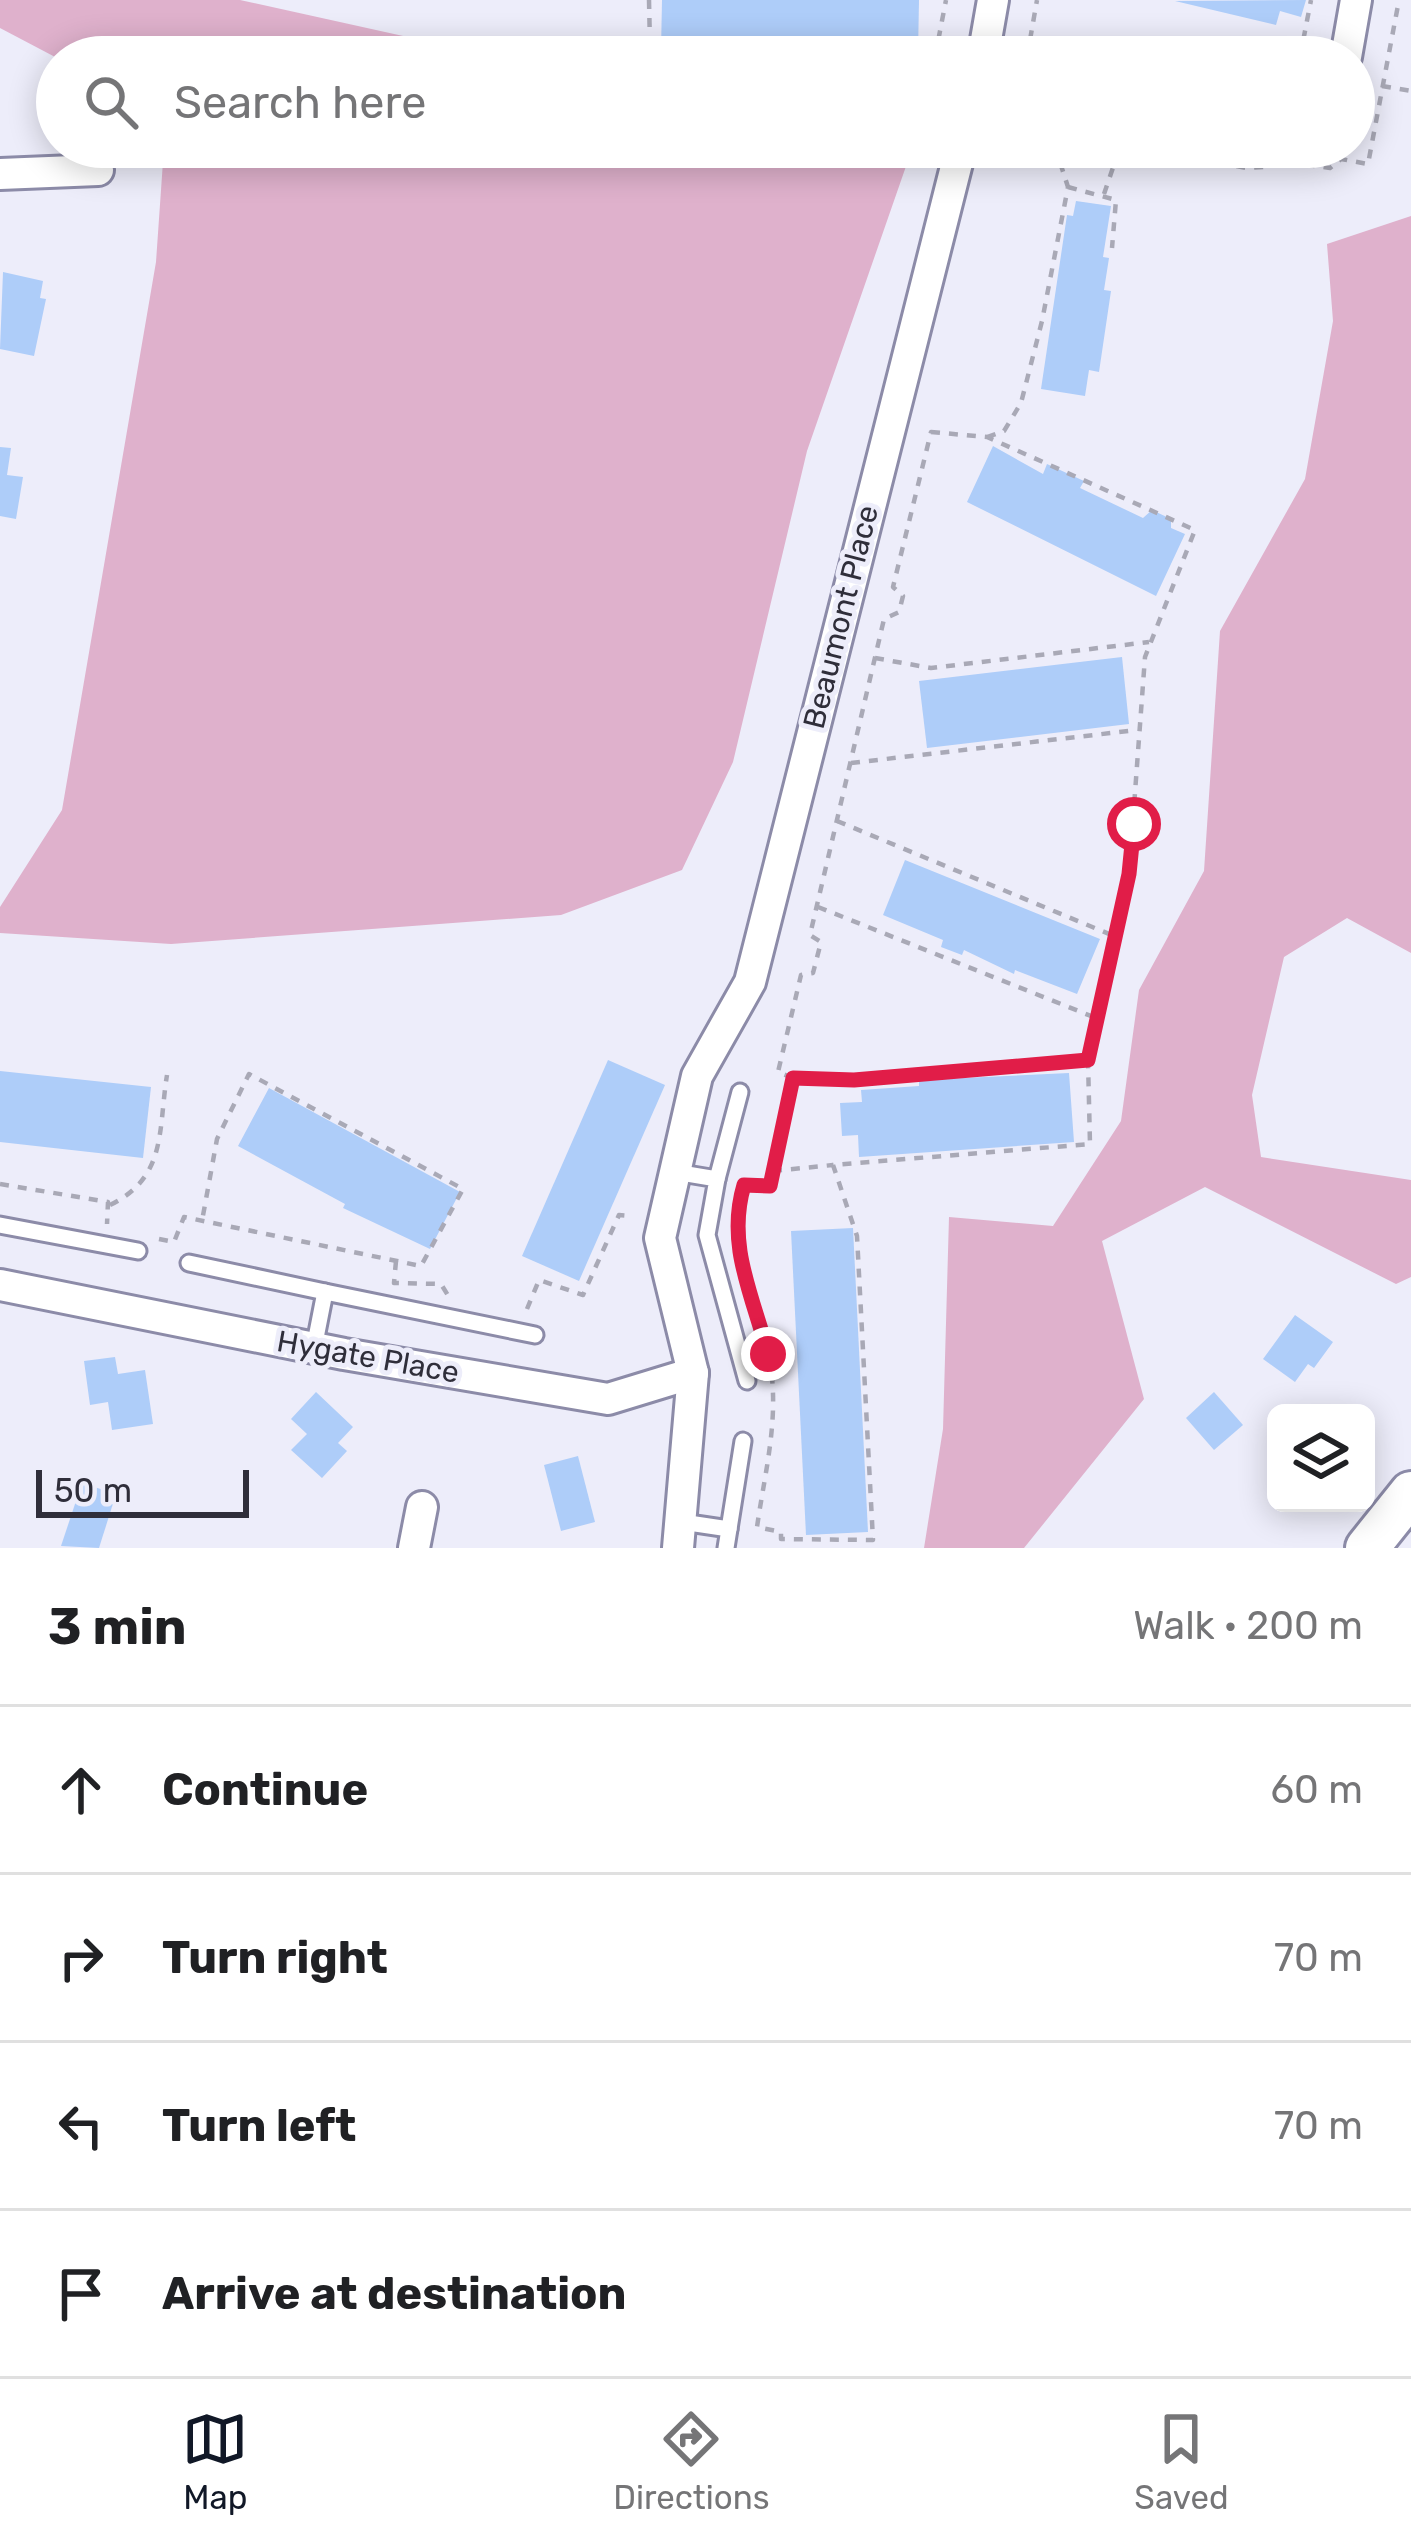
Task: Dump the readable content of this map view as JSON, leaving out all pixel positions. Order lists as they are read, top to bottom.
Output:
{
  "streets": {
    "street": ["Beaumont Place", "Hygate Place"]
  },
  "crossings": [
    ["Beaumont Place", "Hygate Place"]
  ],
  "scale_bar": "50 m",
  "page": {
    "search": "Search here",
    "scale": "50 m",
    "heading": ["3 min", "Walk · 200 m"],
    "list": [
      ["Continue", "60 m"],
      ["Turn right", "70 m"],
      ["Turn left", "70 m"],
      "Arrive at destination"
    ],
    "nav": ["Map", "Directions", "Saved"]
  }
}
